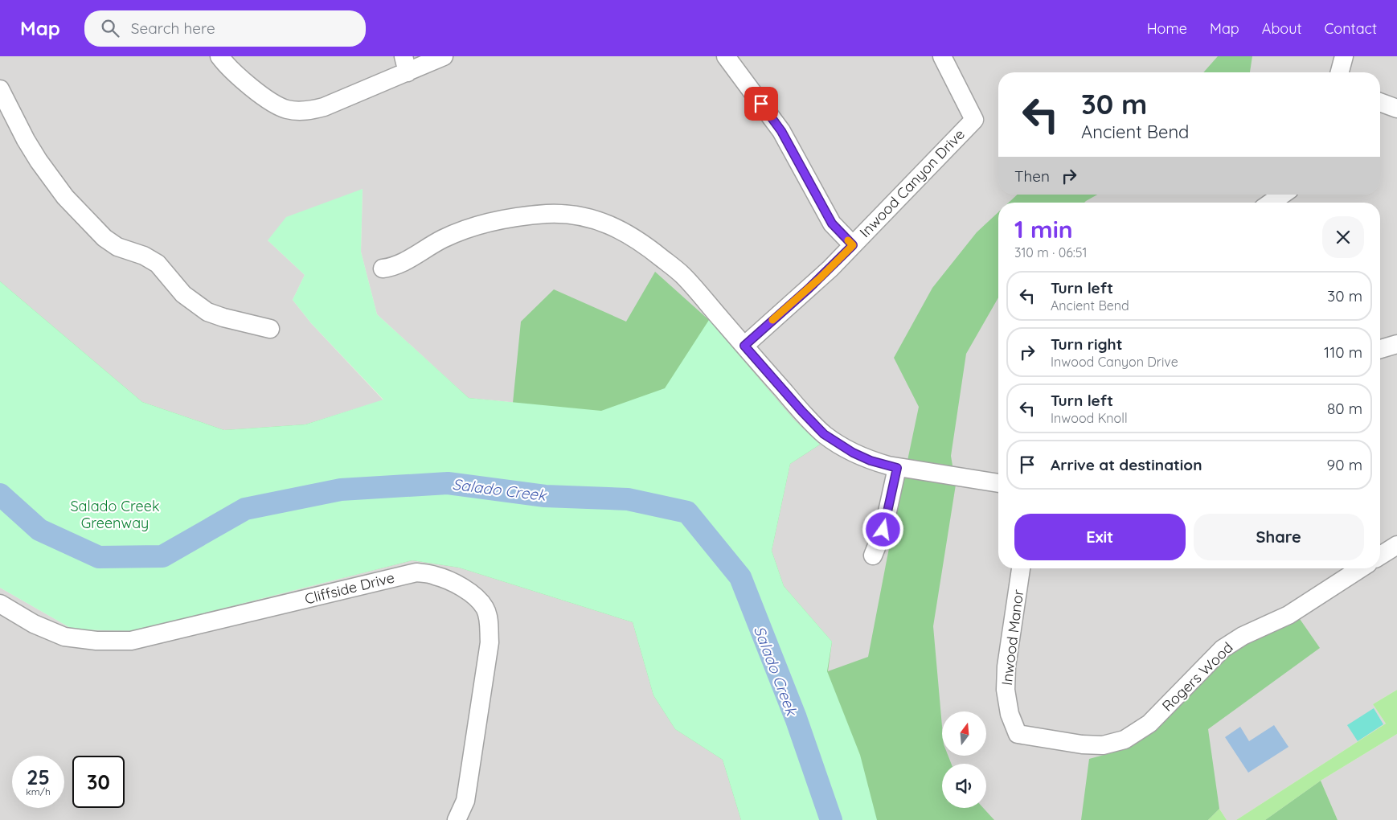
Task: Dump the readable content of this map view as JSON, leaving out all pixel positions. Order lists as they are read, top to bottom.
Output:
{
  "streets": {
    "street": [
      "Inwood Canyon Drive",
      "Cliffside Drive",
      "Inwood Manor",
      "Rogers Wood"
    ]
  },
  "crossings": [
    ["Inwood Manor", "Rogers Wood"]
  ],
  "water": ["Salado Creek"],
  "parks": ["Salado Creek Greenway"],
  "north": "top",
  "page": {
    "header": "Map",
    "search": "Search here",
    "nav": [
      "Home",
      "Map",
      "About",
      "Contact"
    ],
    "turn": ["30 m", "Ancient Bend"],
    "then": "Then",
    "heading": ["1 min", "310 m · 06:51"],
    "list": [
      {
        "name": "Turn left",
        "note": "Ancient Bend",
        "value": "30 m"
      },
      {
        "name": "Turn right",
        "note": "Inwood Canyon Drive",
        "value": "110 m"
      },
      {
        "name": "Turn left",
        "note": "Inwood Knoll",
        "value": "80 m"
      },
      {
        "name": "Arrive at destination",
        "value": "90 m"
      }
    ],
    "buttons": ["Exit", "Share"],
    "speed": "25 km/h",
    "limit": "30"
  }
}
